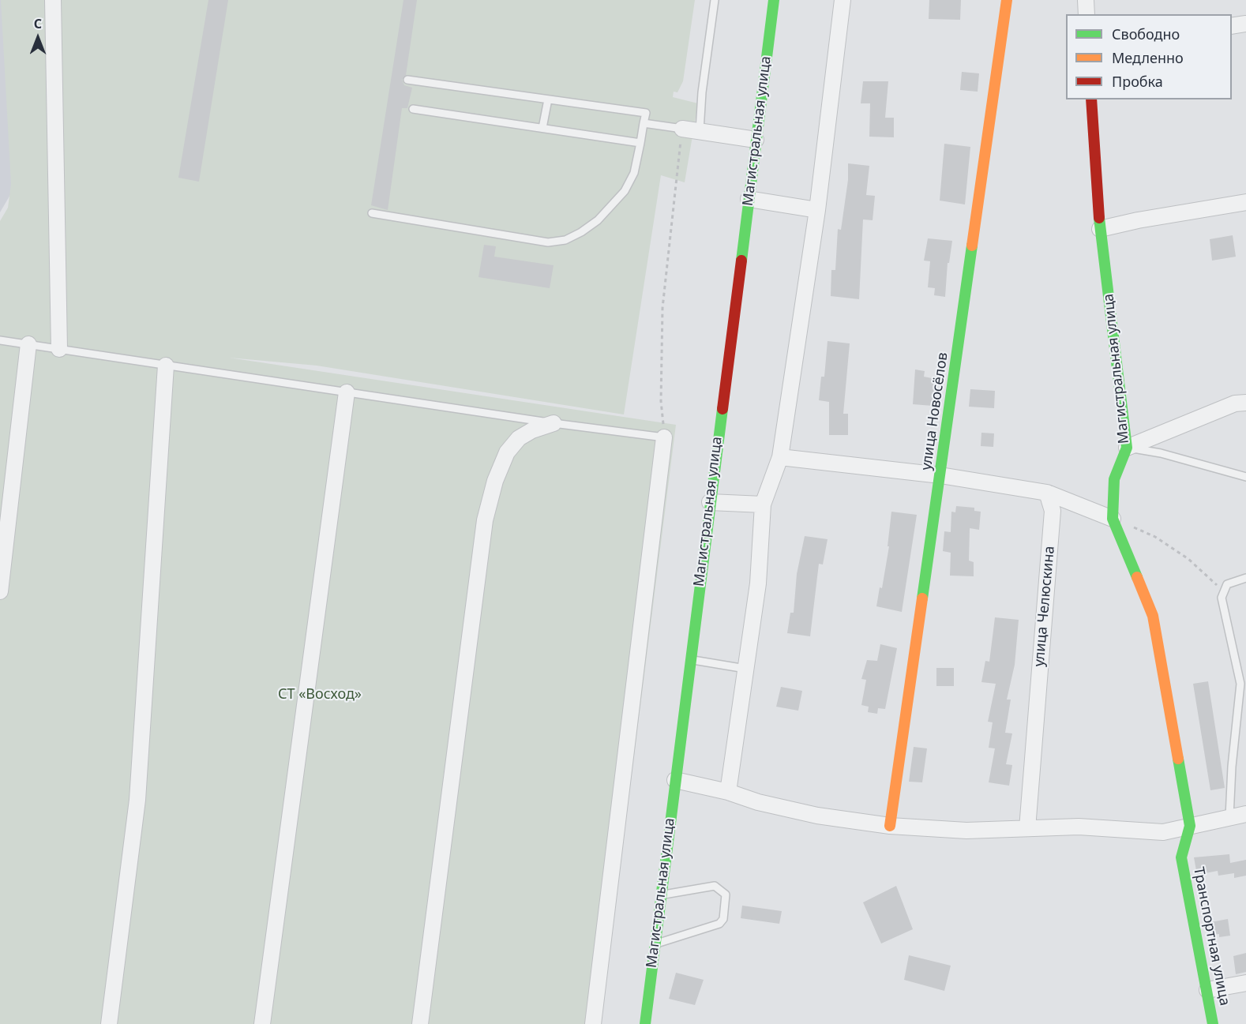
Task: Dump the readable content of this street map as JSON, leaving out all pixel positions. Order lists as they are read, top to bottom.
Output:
{
  "streets": {
    "street": [
      "Магистральная улица",
      "улица Новосёлов",
      "улица Челюскина",
      "Транспортная улица"
    ]
  },
  "crossings": [
    ["Магистральная улица", "Транспортная улица"]
  ],
  "parks": ["СТ «Восход»"],
  "legend": ["Свободно", "Медленно", "Пробка"],
  "north": "top"
}
